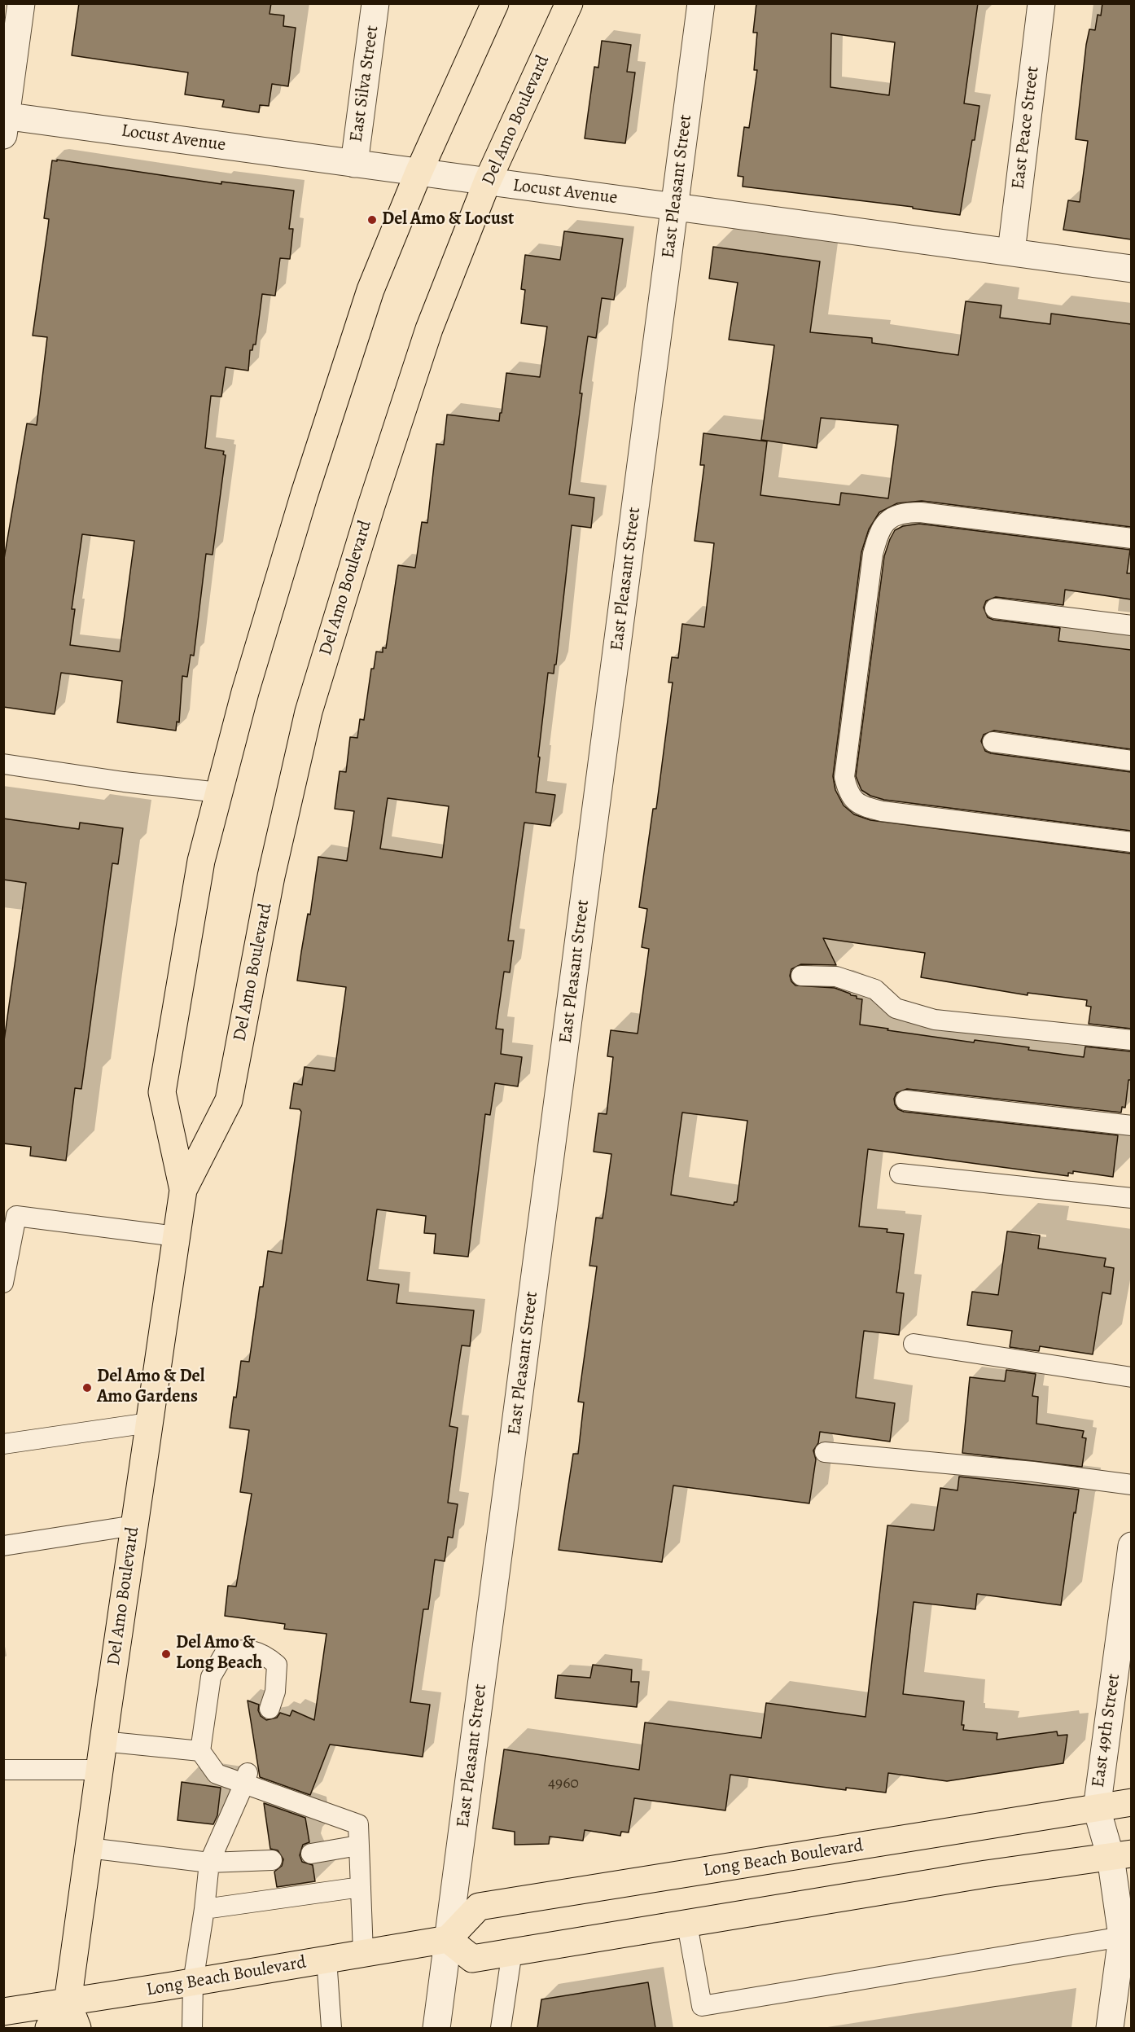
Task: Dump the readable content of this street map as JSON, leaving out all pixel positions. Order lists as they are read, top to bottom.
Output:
{
  "streets": {
    "main road": ["Del Amo Boulevard", "Long Beach Boulevard"],
    "street": [
      "East Silva Street",
      "East Peace Street",
      "Locust Avenue",
      "East Pleasant Street",
      "East 49th Street"
    ]
  },
  "crossings": [
    ["East Silva Street", "Locust Avenue"],
    ["Del Amo Boulevard", "Locust Avenue"],
    ["Del Amo Boulevard", "Long Beach Boulevard"],
    ["East Peace Street", "Locust Avenue"],
    ["Locust Avenue", "East Pleasant Street"],
    ["East Pleasant Street", "Long Beach Boulevard"],
    ["East 49th Street", "Long Beach Boulevard"]
  ],
  "places": ["Del Amo & Locust", "Del Amo & Del Amo Gardens", "Del Amo & Long Beach"],
  "house_numbers": ["4960"]
}
